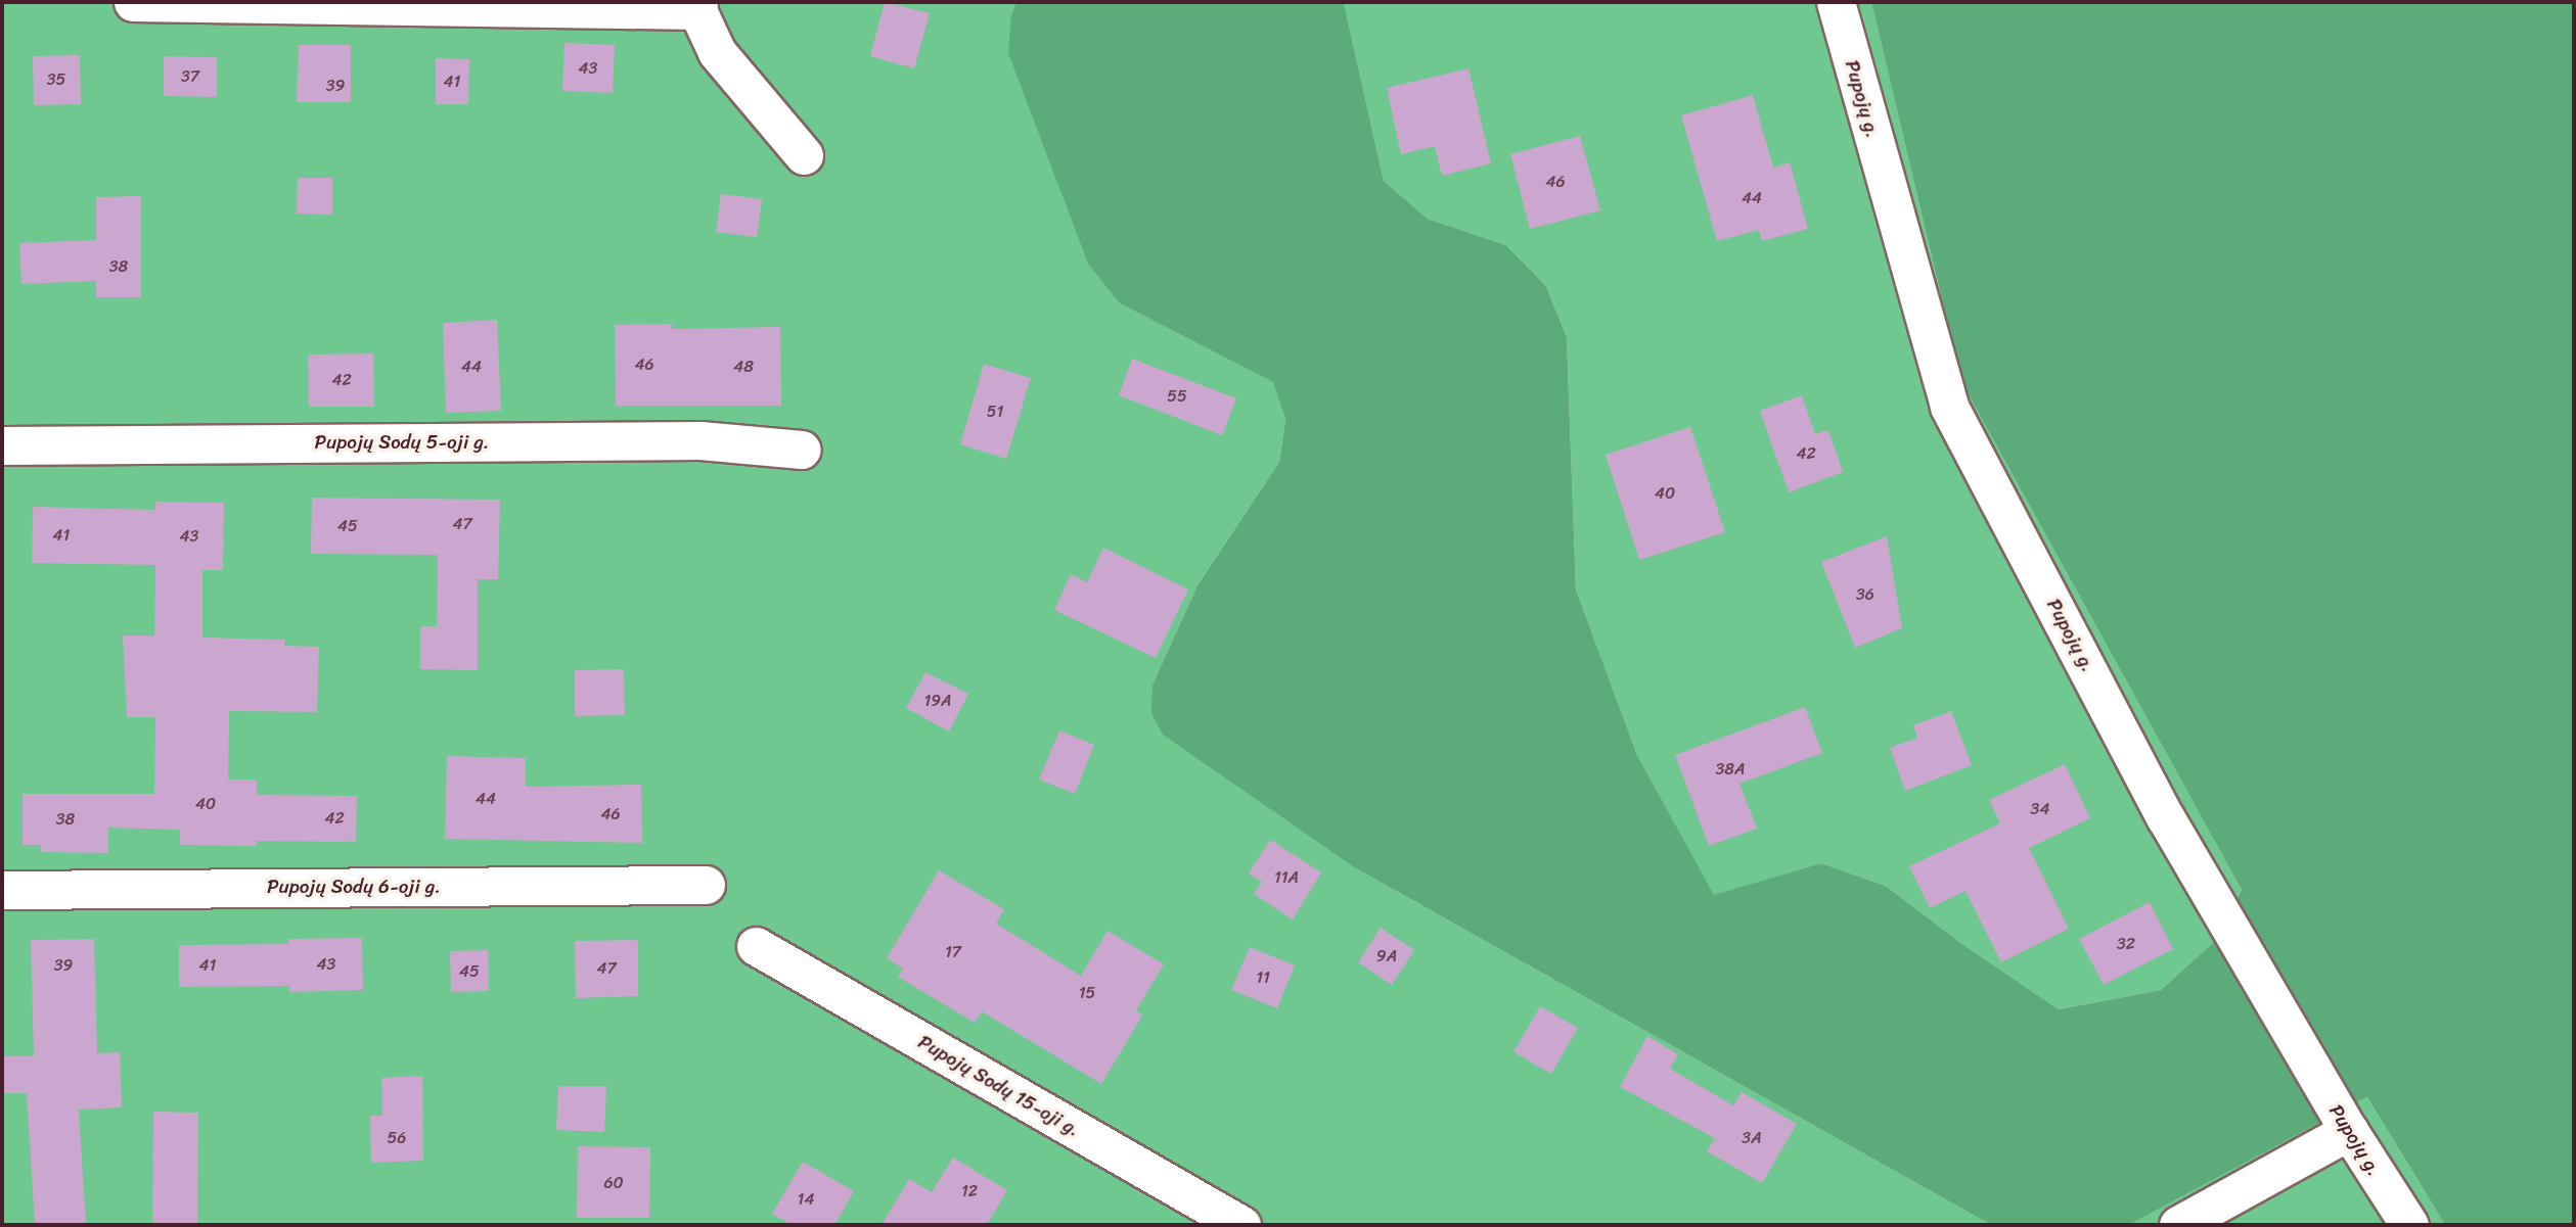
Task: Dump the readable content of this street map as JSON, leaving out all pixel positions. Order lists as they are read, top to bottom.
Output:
{
  "streets": {
    "street": [
      "Pupojų g.",
      "Pupojų Sodų 5-oji g.",
      "Pupojų Sodų 6-oji g.",
      "Pupojų Sodų 15-oji g."
    ]
  },
  "house_numbers": [
    "43",
    "37",
    "35",
    "41",
    "39",
    "46",
    "44",
    "38",
    "46",
    "44",
    "48",
    "42",
    "55",
    "51",
    "42",
    "40",
    "47",
    "45",
    "41",
    "43",
    "36",
    "19A",
    "38A",
    "44",
    "40",
    "34",
    "46",
    "42",
    "38",
    "11A",
    "32",
    "17",
    "9A",
    "43",
    "39",
    "41",
    "47",
    "45",
    "11",
    "15",
    "56",
    "3A",
    "60",
    "12",
    "14"
  ]
}
